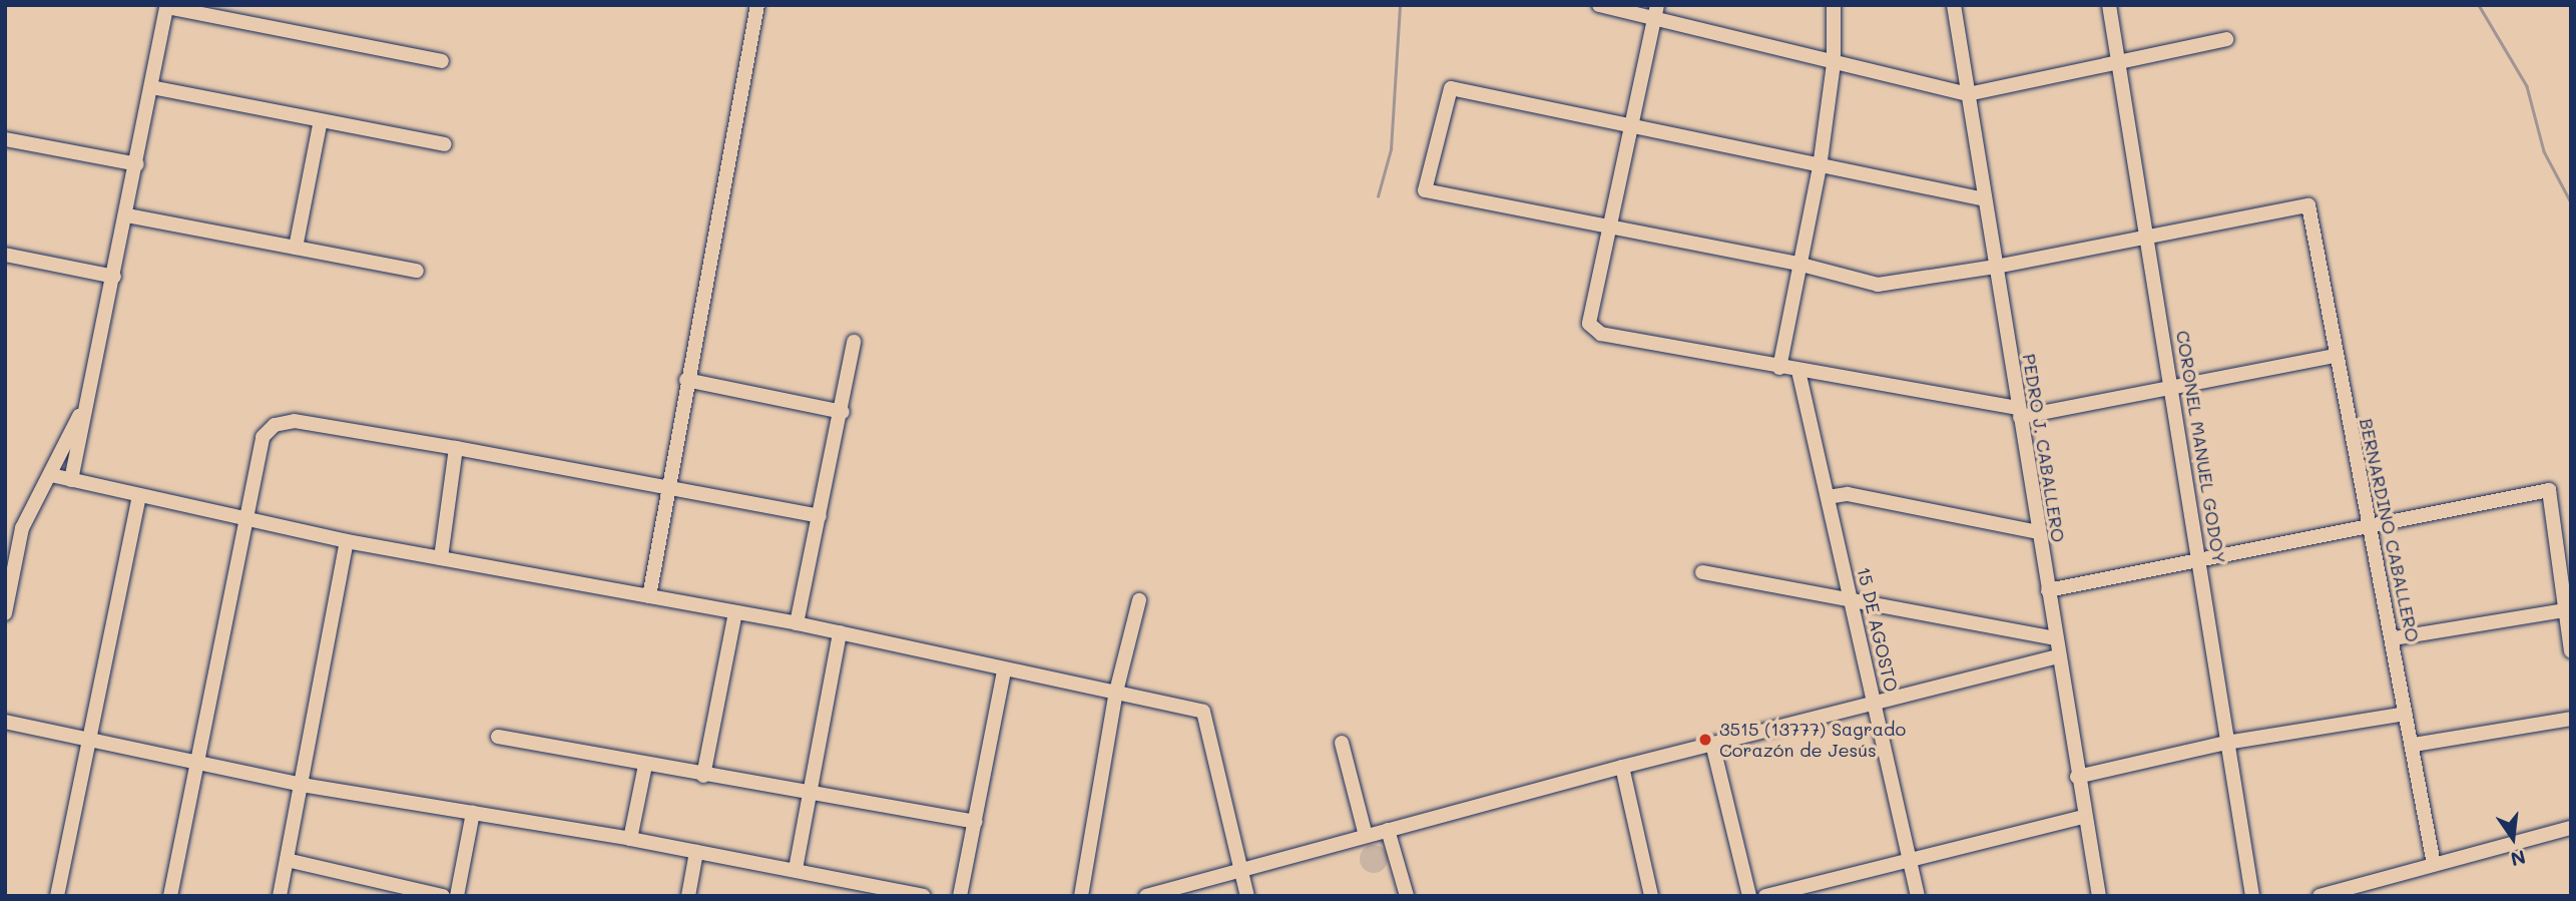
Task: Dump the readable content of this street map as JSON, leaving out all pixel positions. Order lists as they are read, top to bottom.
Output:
{
  "streets": {
    "street": [
      "CORONEL MANUEL GODOY",
      "PEDRO J. CABALLERO",
      "BERNARDINO CABALLERO",
      "15 DE AGOSTO"
    ]
  },
  "crossings": [
    ["CORONEL MANUEL GODOY", "BERNARDINO CABALLERO"]
  ],
  "places": ["3515 (13777) Sagrado Corazón de Jesús"],
  "north": "bottom"
}
